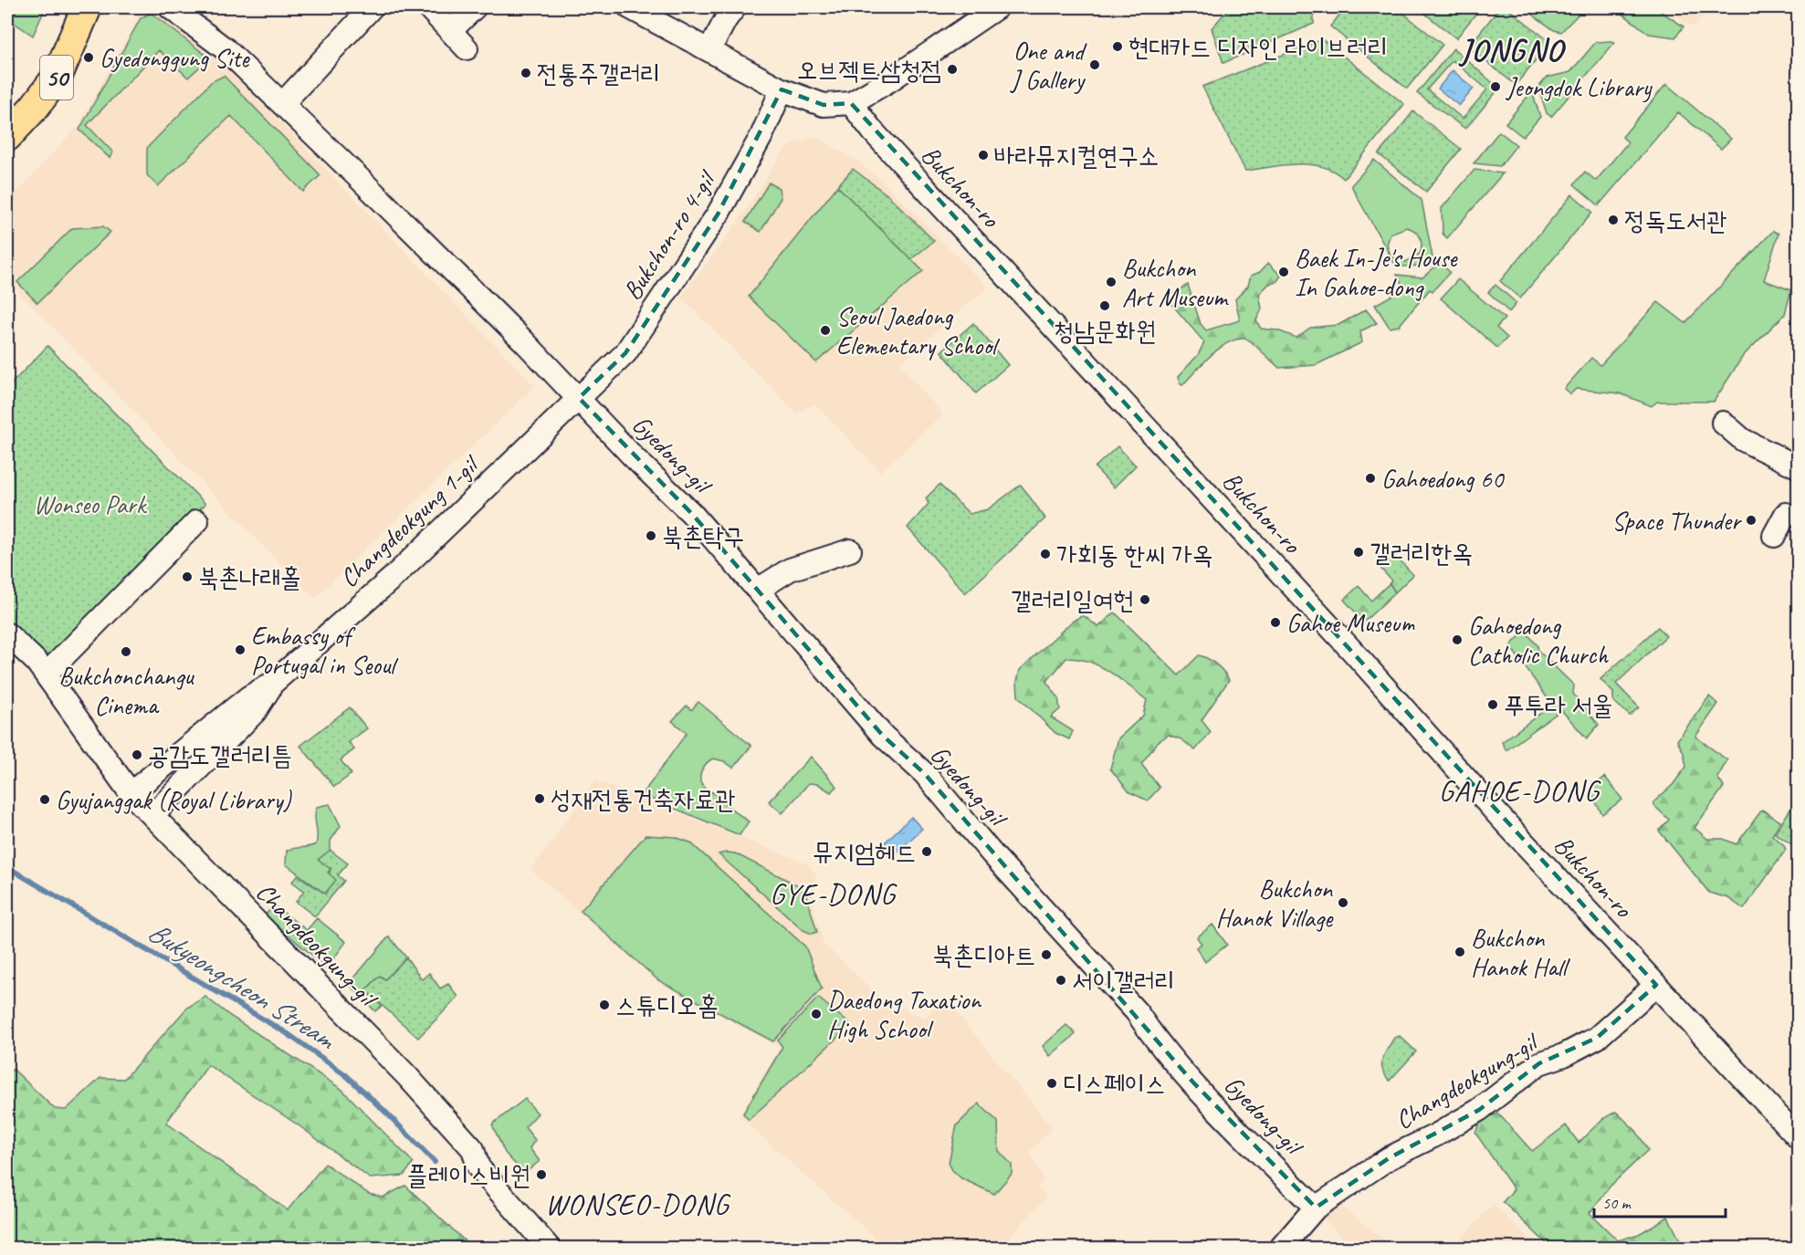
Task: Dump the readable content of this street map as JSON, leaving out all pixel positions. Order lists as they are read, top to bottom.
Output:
{
  "streets": {
    "main road": ["50"],
    "street": [
      "Bukchon-ro",
      "Bukchon-ro 4-gil",
      "Gyedong-gil",
      "Changdeokgung 1-gil",
      "Changdeokgung-gil"
    ]
  },
  "crossings": [
    ["Bukchon-ro", "Changdeokgung-gil"],
    ["Bukchon-ro 4-gil", "Gyedong-gil"],
    ["Bukchon-ro 4-gil", "Changdeokgung 1-gil"],
    ["Gyedong-gil", "Changdeokgung 1-gil"],
    ["Gyedong-gil", "Changdeokgung-gil"],
    ["Changdeokgung 1-gil", "Changdeokgung-gil"]
  ],
  "districts": [
    "JONGNO",
    "GAHOE-DONG",
    "GYE-DONG",
    "WONSEO-DONG"
  ],
  "water": ["Bukyeongcheon Stream"],
  "parks": ["Wonseo Park"],
  "places": [
    "현대카드 디자인 라이브러리",
    "Gyedonggung Site",
    "One and J Gallery",
    "오브젝트삼청점",
    "전통주갤러리",
    "Jeongdok Library",
    "바라뮤지컬연구소",
    "정독도서관",
    "Baek In-Je's House In Gahoe-dong",
    "Bukchon Art Museum",
    "청남문화원",
    "Seoul Jaedong Elementary School",
    "Gahoedong 60",
    "Space Thunder",
    "북촌탁구",
    "갤러리한옥",
    "가회동 한씨 가옥",
    "북촌나래홀",
    "갤러리일여헌",
    "Gahoe Museum",
    "Gahoedong Catholic Church",
    "Embassy of Portugal in Seoul",
    "Bukchonchangu Cinema",
    "푸투라 서울",
    "공감도갤러리틈",
    "성재전통건축자료관",
    "Gyujanggak (Royal Library)",
    "뮤지엄헤드",
    "Bukchon Hanok Village",
    "Bukchon Hanok Hall",
    "북촌디아트",
    "서이갤러리",
    "스튜디오홈",
    "Daedong Taxation High School",
    "디스페이스",
    "플레이스비원"
  ],
  "scale_bar": "50 m"
}
